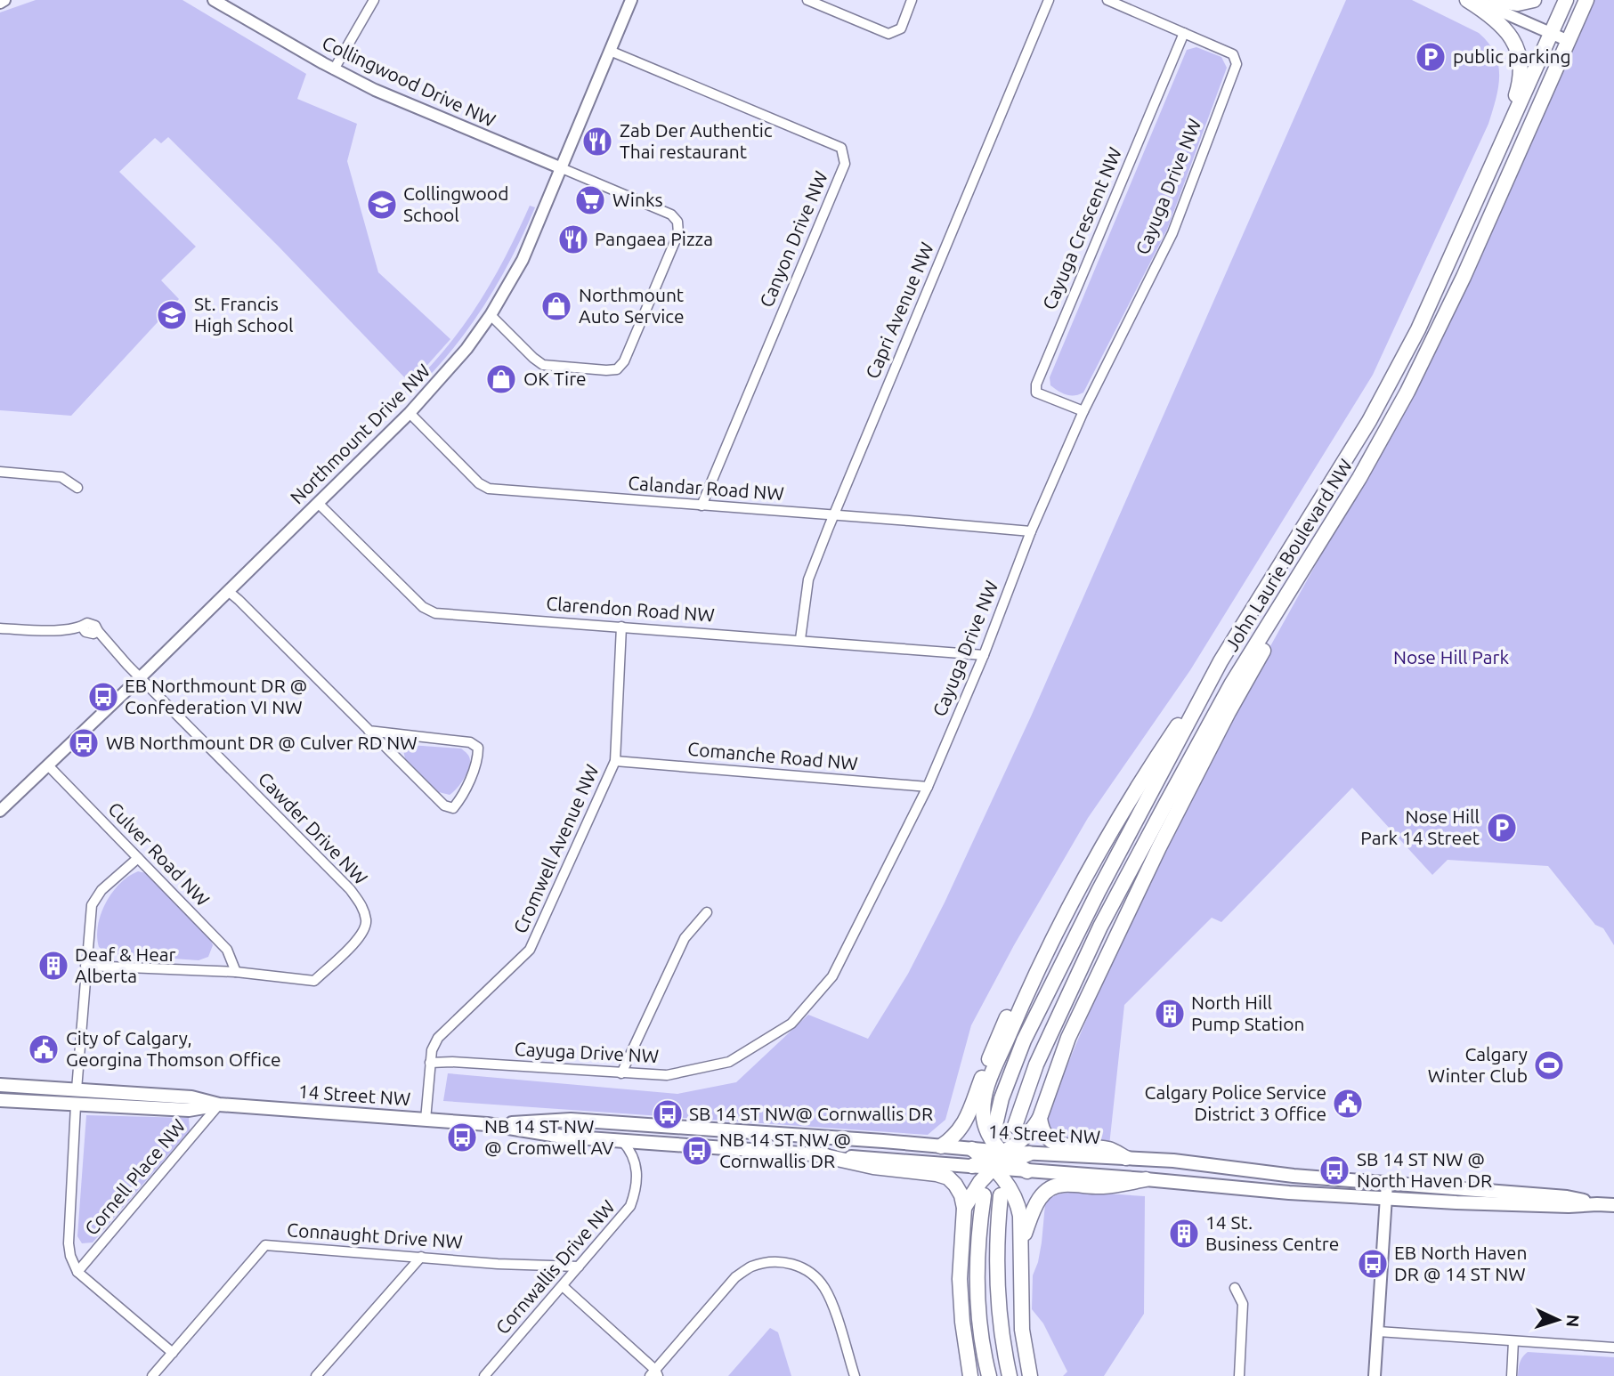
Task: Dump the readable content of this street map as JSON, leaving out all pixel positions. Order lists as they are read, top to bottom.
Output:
{
  "streets": {
    "main road": ["John Laurie Boulevard NW", "14 Street NW"],
    "street": [
      "Collingwood Drive NW",
      "Cayuga Drive NW",
      "Cayuga Crescent NW",
      "Canyon Drive NW",
      "Capri Avenue NW",
      "Northmount Drive NW",
      "Calandar Road NW",
      "Clarendon Road NW",
      "Comanche Road NW",
      "Cawder Drive NW",
      "Cromwell Avenue NW",
      "Culver Road NW",
      "Cornell Place NW",
      "Connaught Drive NW",
      "Cornwallis Drive NW"
    ]
  },
  "crossings": [
    ["Collingwood Drive NW", "Northmount Drive NW"],
    ["Cayuga Drive NW", "Cayuga Crescent NW"],
    ["Cayuga Drive NW", "Calandar Road NW"],
    ["Cayuga Drive NW", "Clarendon Road NW"],
    ["Cayuga Drive NW", "Comanche Road NW"],
    ["Cayuga Drive NW", "Cromwell Avenue NW"],
    ["Canyon Drive NW", "Northmount Drive NW"],
    ["Canyon Drive NW", "Calandar Road NW"],
    ["Capri Avenue NW", "Calandar Road NW"],
    ["Capri Avenue NW", "Clarendon Road NW"],
    ["Northmount Drive NW", "Calandar Road NW"],
    ["Northmount Drive NW", "Clarendon Road NW"],
    ["Northmount Drive NW", "Cawder Drive NW"],
    ["Northmount Drive NW", "Culver Road NW"],
    ["Clarendon Road NW", "Cromwell Avenue NW"],
    ["Comanche Road NW", "Cromwell Avenue NW"],
    ["Cawder Drive NW", "Culver Road NW"],
    ["Cromwell Avenue NW", "14 Street NW"],
    ["14 Street NW", "Cornell Place NW"],
    ["14 Street NW", "Cornwallis Drive NW"],
    ["Connaught Drive NW", "Cornwallis Drive NW"]
  ],
  "parks": ["Nose Hill Park"],
  "places": {
    "parking": ["public parking", "Nose Hill Park 14 Street"],
    "restaurant": ["Zab Der Authentic Thai restaurant", "Pangaea Pizza"],
    "supermarket": ["Winks"],
    "school or university": ["Collingwood School", "St. Francis High School"],
    "shop": ["Northmount Auto Service", "OK Tire"],
    "bus stop": [
      "EB Northmount DR @ Confederation VI NW",
      "WB Northmount DR @ Culver RD NW",
      "SB 14 ST NW@ Cornwallis DR",
      "NB 14 ST NW @ Cromwell AV",
      "NB 14 ST NW @ Cornwallis DR",
      "SB 14 ST NW @ North Haven DR",
      "EB North Haven DR @ 14 ST NW"
    ],
    "building": ["Deaf & Hear Alberta", "North Hill Pump Station", "14 St. Business Centre"],
    "public building": ["City of Calgary, Georgina Thomson Office", "Calgary Police Service District 3 Office"],
    "sports": ["Calgary Winter Club"]
  },
  "north": "right"
}
